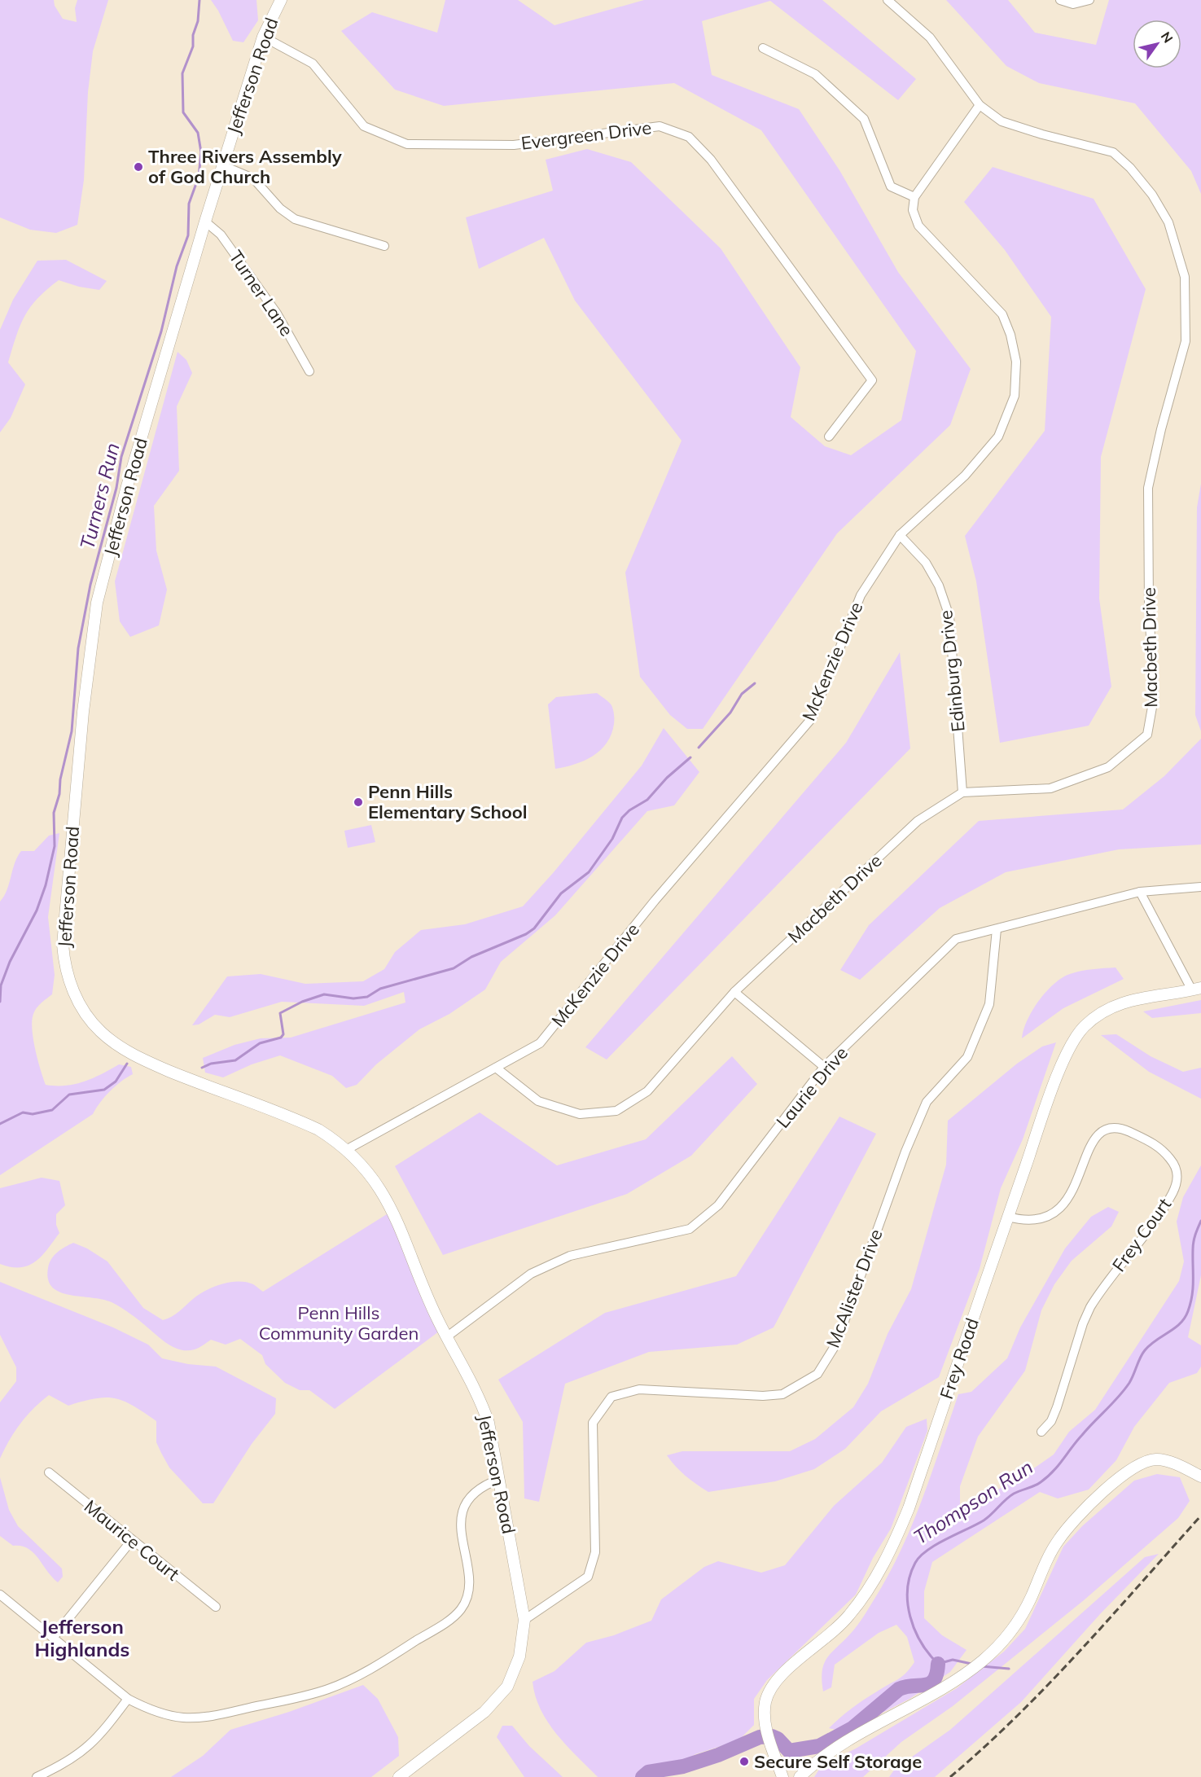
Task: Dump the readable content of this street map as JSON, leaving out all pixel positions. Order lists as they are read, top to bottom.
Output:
{
  "streets": {
    "street": [
      "Jefferson Road",
      "Evergreen Drive",
      "Turner Lane",
      "Macbeth Drive",
      "McKenzie Drive",
      "Edinburg Drive",
      "Laurie Drive",
      "Frey Court",
      "McAlister Drive",
      "Frey Road",
      "Maurice Court"
    ]
  },
  "crossings": [
    ["Jefferson Road", "Evergreen Drive"],
    ["Jefferson Road", "Turner Lane"],
    ["Jefferson Road", "McKenzie Drive"],
    ["Jefferson Road", "Laurie Drive"],
    ["Jefferson Road", "McAlister Drive"],
    ["Macbeth Drive", "McKenzie Drive"],
    ["Macbeth Drive", "Edinburg Drive"],
    ["McKenzie Drive", "Edinburg Drive"],
    ["Laurie Drive", "McAlister Drive"],
    ["Frey Court", "Frey Road"]
  ],
  "districts": ["Jefferson Highlands"],
  "water": ["Turners Run", "Thompson Run"],
  "parks": ["Penn Hills Community Garden"],
  "places": ["Three Rivers Assembly of God Church", "Penn Hills Elementary School", "Secure Self Storage"],
  "north": "top right"
}
